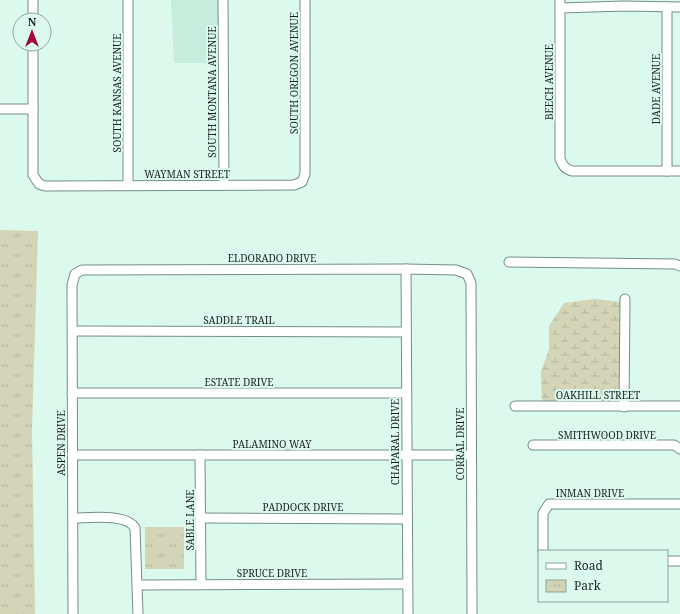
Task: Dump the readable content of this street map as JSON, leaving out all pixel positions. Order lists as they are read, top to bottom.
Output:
{
  "streets": {
    "street": [
      "SOUTH OREGON AVENUE",
      "BEECH AVENUE",
      "DADE AVENUE",
      "SOUTH MONTANA AVENUE",
      "SOUTH KANSAS AVENUE",
      "WAYMAN STREET",
      "ELDORADO DRIVE",
      "SADDLE TRAIL",
      "ESTATE DRIVE",
      "OAKHILL STREET",
      "SMITHWOOD DRIVE",
      "CHAPARAL DRIVE",
      "ASPEN DRIVE",
      "PALAMINO WAY",
      "CORRAL DRIVE",
      "INMAN DRIVE",
      "PADDOCK DRIVE",
      "SABLE LANE",
      "SPRUCE DRIVE"
    ]
  },
  "crossings": [
    ["SOUTH OREGON AVENUE", "WAYMAN STREET"],
    ["BEECH AVENUE", "DADE AVENUE"],
    ["SOUTH MONTANA AVENUE", "WAYMAN STREET"],
    ["SOUTH KANSAS AVENUE", "WAYMAN STREET"],
    ["ELDORADO DRIVE", "CHAPARAL DRIVE"],
    ["ELDORADO DRIVE", "ASPEN DRIVE"],
    ["ELDORADO DRIVE", "CORRAL DRIVE"],
    ["SADDLE TRAIL", "CHAPARAL DRIVE"],
    ["SADDLE TRAIL", "ASPEN DRIVE"],
    ["ESTATE DRIVE", "CHAPARAL DRIVE"],
    ["ESTATE DRIVE", "ASPEN DRIVE"],
    ["CHAPARAL DRIVE", "PALAMINO WAY"],
    ["CHAPARAL DRIVE", "PADDOCK DRIVE"],
    ["CHAPARAL DRIVE", "SPRUCE DRIVE"],
    ["ASPEN DRIVE", "PALAMINO WAY"],
    ["PALAMINO WAY", "CORRAL DRIVE"],
    ["PALAMINO WAY", "SABLE LANE"],
    ["PADDOCK DRIVE", "SABLE LANE"],
    ["SABLE LANE", "SPRUCE DRIVE"]
  ],
  "legend": ["Road", "Park"],
  "north": "top"
}
